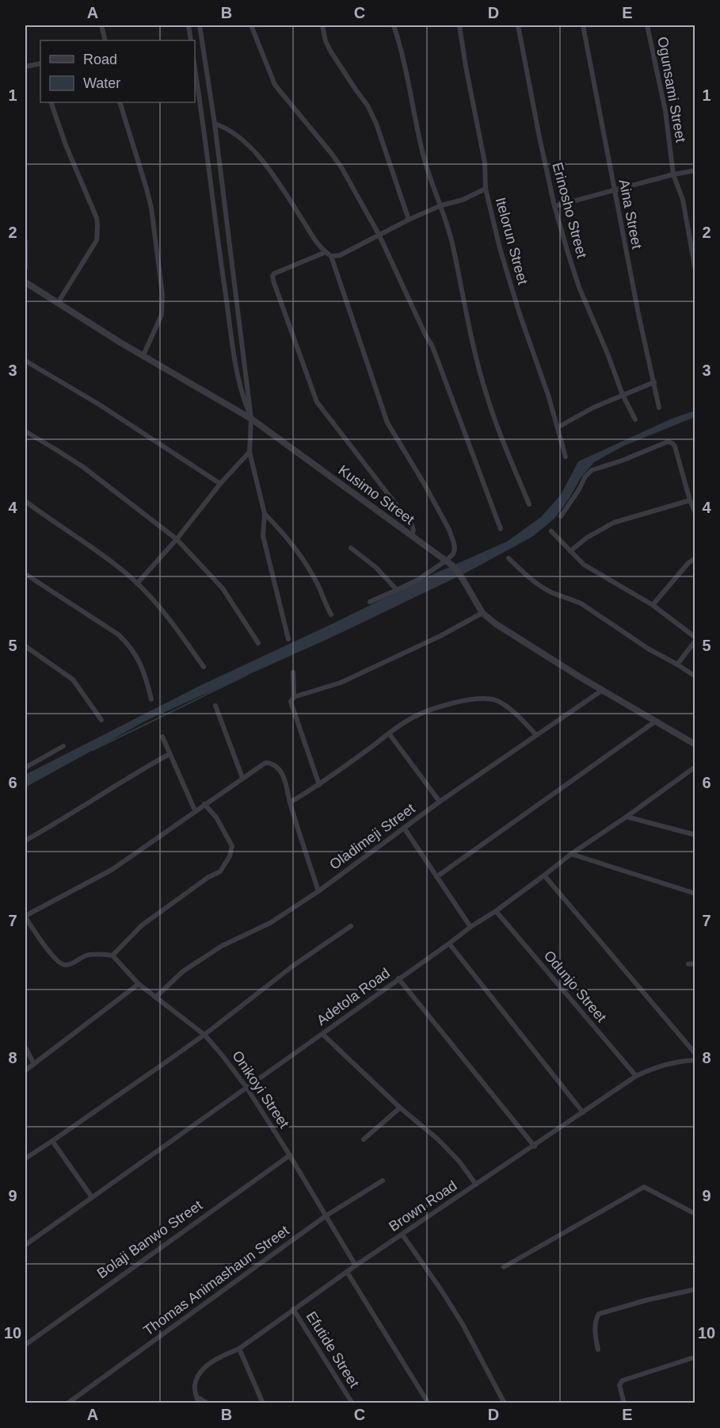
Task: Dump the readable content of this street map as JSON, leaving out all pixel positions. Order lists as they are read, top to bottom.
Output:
{
  "streets": {
    "street": [
      "Ogunsami Street",
      "Erinosho Street",
      "Aina Street",
      "Itelorun Street",
      "Kusimo Street",
      "Oladimeji Street",
      "Odunjo Street",
      "Adetola Road",
      "Onikoyi Street",
      "Brown Road",
      "Bolaji Banwo Street",
      "Thomas Animashaun Street",
      "Efutide Street"
    ]
  },
  "crossings": [
    ["Kusimo Street", "Oladimeji Street"],
    ["Oladimeji Street", "Onikoyi Street"],
    ["Odunjo Street", "Adetola Road"],
    ["Odunjo Street", "Brown Road"],
    ["Adetola Road", "Onikoyi Street"],
    ["Onikoyi Street", "Brown Road"],
    ["Onikoyi Street", "Bolaji Banwo Street"],
    ["Onikoyi Street", "Thomas Animashaun Street"],
    ["Brown Road", "Efutide Street"]
  ],
  "legend": ["Road", "Water"],
  "grid": {
    "columns": [
      "A",
      "B",
      "C",
      "D",
      "E"
    ],
    "rows": [
      "1",
      "2",
      "3",
      "4",
      "5",
      "6",
      "7",
      "8",
      "9",
      "10"
    ]
  }
}
